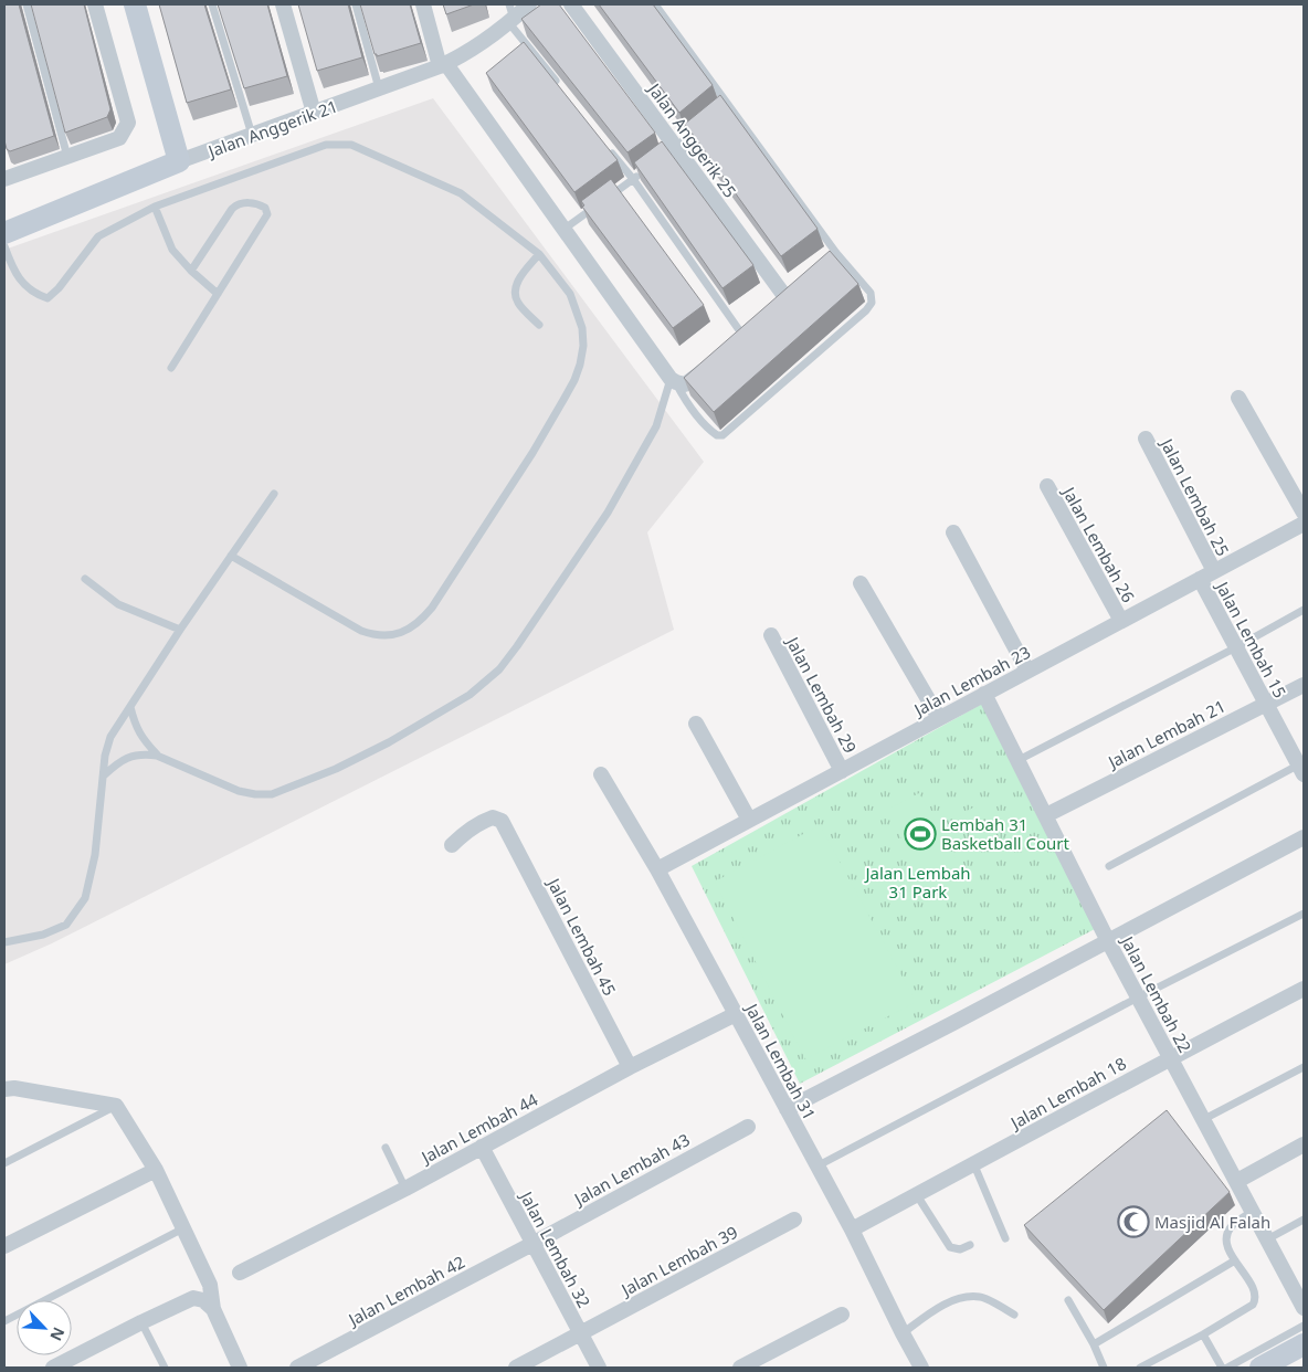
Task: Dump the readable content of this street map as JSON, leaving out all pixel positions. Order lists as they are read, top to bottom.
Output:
{
  "streets": {
    "street": [
      "Jalan Anggerik 21",
      "Jalan Anggerik 25",
      "Jalan Lembah 25",
      "Jalan Lembah 26",
      "Jalan Lembah 15",
      "Jalan Lembah 23",
      "Jalan Lembah 29",
      "Jalan Lembah 21",
      "Jalan Lembah 45",
      "Jalan Lembah 22",
      "Jalan Lembah 31",
      "Jalan Lembah 18",
      "Jalan Lembah 44",
      "Jalan Lembah 43",
      "Jalan Lembah 32",
      "Jalan Lembah 39",
      "Jalan Lembah 42"
    ]
  },
  "crossings": [
    ["Jalan Lembah 25", "Jalan Lembah 23"],
    ["Jalan Lembah 26", "Jalan Lembah 23"],
    ["Jalan Lembah 15", "Jalan Lembah 23"],
    ["Jalan Lembah 15", "Jalan Lembah 21"],
    ["Jalan Lembah 23", "Jalan Lembah 29"],
    ["Jalan Lembah 23", "Jalan Lembah 22"],
    ["Jalan Lembah 23", "Jalan Lembah 31"],
    ["Jalan Lembah 21", "Jalan Lembah 22"],
    ["Jalan Lembah 45", "Jalan Lembah 44"],
    ["Jalan Lembah 22", "Jalan Lembah 18"],
    ["Jalan Lembah 31", "Jalan Lembah 18"],
    ["Jalan Lembah 31", "Jalan Lembah 44"],
    ["Jalan Lembah 44", "Jalan Lembah 32"],
    ["Jalan Lembah 43", "Jalan Lembah 32"],
    ["Jalan Lembah 43", "Jalan Lembah 42"],
    ["Jalan Lembah 32", "Jalan Lembah 39"],
    ["Jalan Lembah 32", "Jalan Lembah 42"]
  ],
  "parks": ["Jalan Lembah 31 Park"],
  "places": {
    "sports": ["Lembah 31 Basketball Court"],
    "mosque": ["Masjid Al Falah"]
  },
  "north": "bottom right"
}
